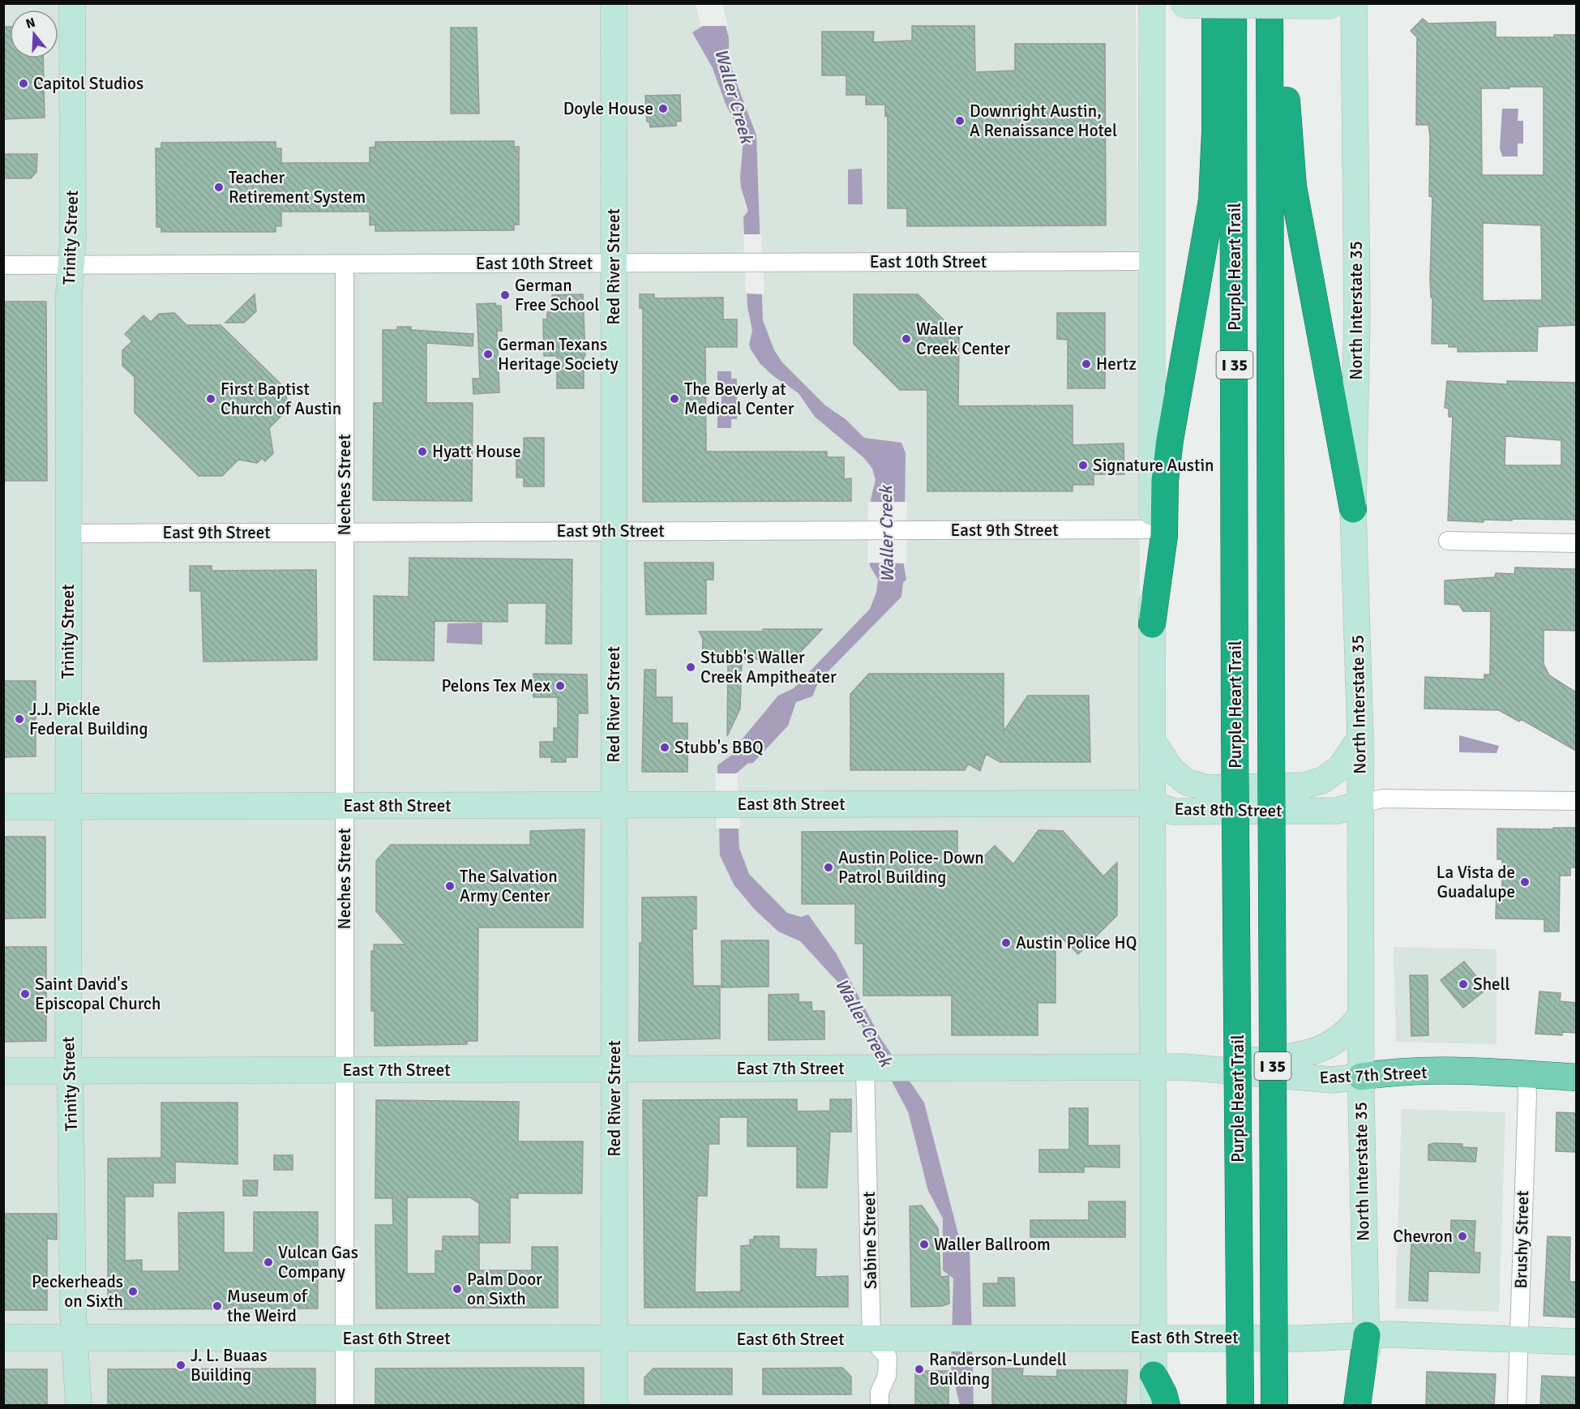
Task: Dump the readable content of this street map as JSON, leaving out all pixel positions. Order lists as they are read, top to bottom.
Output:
{
  "streets": {
    "highway": ["Purple Heart Trail", "I 35"],
    "main road": [
      "Trinity Street",
      "Red River Street",
      "North Interstate 35",
      "East 8th Street",
      "East 7th Street",
      "East 6th Street"
    ],
    "street": [
      "East 10th Street",
      "Neches Street",
      "East 9th Street",
      "Brushy Street",
      "Sabine Street"
    ]
  },
  "crossings": [
    ["Trinity Street", "East 10th Street"],
    ["Trinity Street", "East 9th Street"],
    ["Trinity Street", "East 8th Street"],
    ["Trinity Street", "East 7th Street"],
    ["Trinity Street", "East 6th Street"],
    ["East 10th Street", "Red River Street"],
    ["East 10th Street", "Neches Street"],
    ["Red River Street", "East 9th Street"],
    ["Red River Street", "East 8th Street"],
    ["Red River Street", "East 7th Street"],
    ["Red River Street", "East 6th Street"],
    ["North Interstate 35", "East 8th Street"],
    ["North Interstate 35", "East 7th Street"],
    ["North Interstate 35", "East 6th Street"],
    ["Neches Street", "East 9th Street"],
    ["Neches Street", "East 8th Street"],
    ["Neches Street", "East 7th Street"],
    ["Neches Street", "East 6th Street"],
    ["East 7th Street", "Brushy Street"],
    ["East 7th Street", "Sabine Street"],
    ["Brushy Street", "East 6th Street"],
    ["Sabine Street", "East 6th Street"]
  ],
  "water": ["Waller Creek"],
  "places": [
    "Capitol Studios",
    "Doyle House",
    "Downright Austin, A Renaissance Hotel",
    "Teacher Retirement System",
    "German Free School",
    "Waller Creek Center",
    "German Texans Heritage Society",
    "Hertz",
    "First Baptist Church of Austin",
    "The Beverly at Medical Center",
    "Hyatt House",
    "Signature Austin",
    "Stubb's Waller Creek Ampitheater",
    "Pelons Tex Mex",
    "J.J. Pickle Federal Building",
    "Stubb's BBQ",
    "Austin Police- Down Patrol Building",
    "La Vista de Guadalupe",
    "The Salvation Army Center",
    "Austin Police HQ",
    "Shell",
    "Saint David's Episcopal Church",
    "Chevron",
    "Waller Ballroom",
    "Vulcan Gas Company",
    "Palm Door on Sixth",
    "Peckerheads on Sixth",
    "Museum of the Weird",
    "J. L. Buaas Building",
    "Randerson-Lundell Building"
  ],
  "north": "top"
}
